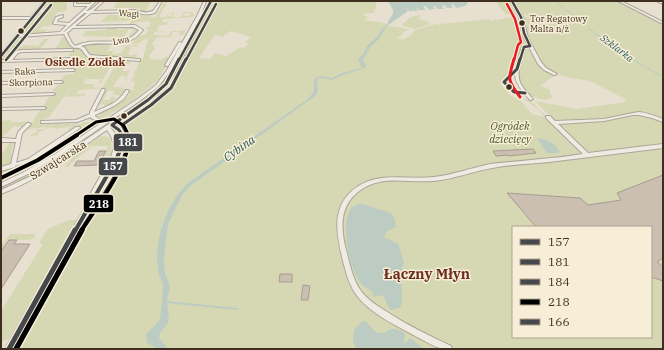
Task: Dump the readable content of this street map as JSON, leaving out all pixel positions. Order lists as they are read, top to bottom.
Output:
{
  "streets": {
    "street": [
      "Wagi",
      "Lwa",
      "Raka",
      "Skorpiona",
      "Szwajcarska"
    ]
  },
  "districts": ["Osiedle Zodiak", "Łączny Młyn"],
  "water": ["Szklarka", "Cybina"],
  "parks": ["Ogródek dziecięcy"],
  "places": ["Tor Regatowy Malta n/ż"],
  "lines": [
    "transit line 157",
    "transit line 184",
    "transit line 181",
    "transit line 166",
    "transit line 218"
  ],
  "legend": [
    "157",
    "181",
    "184",
    "218",
    "166"
  ]
}
